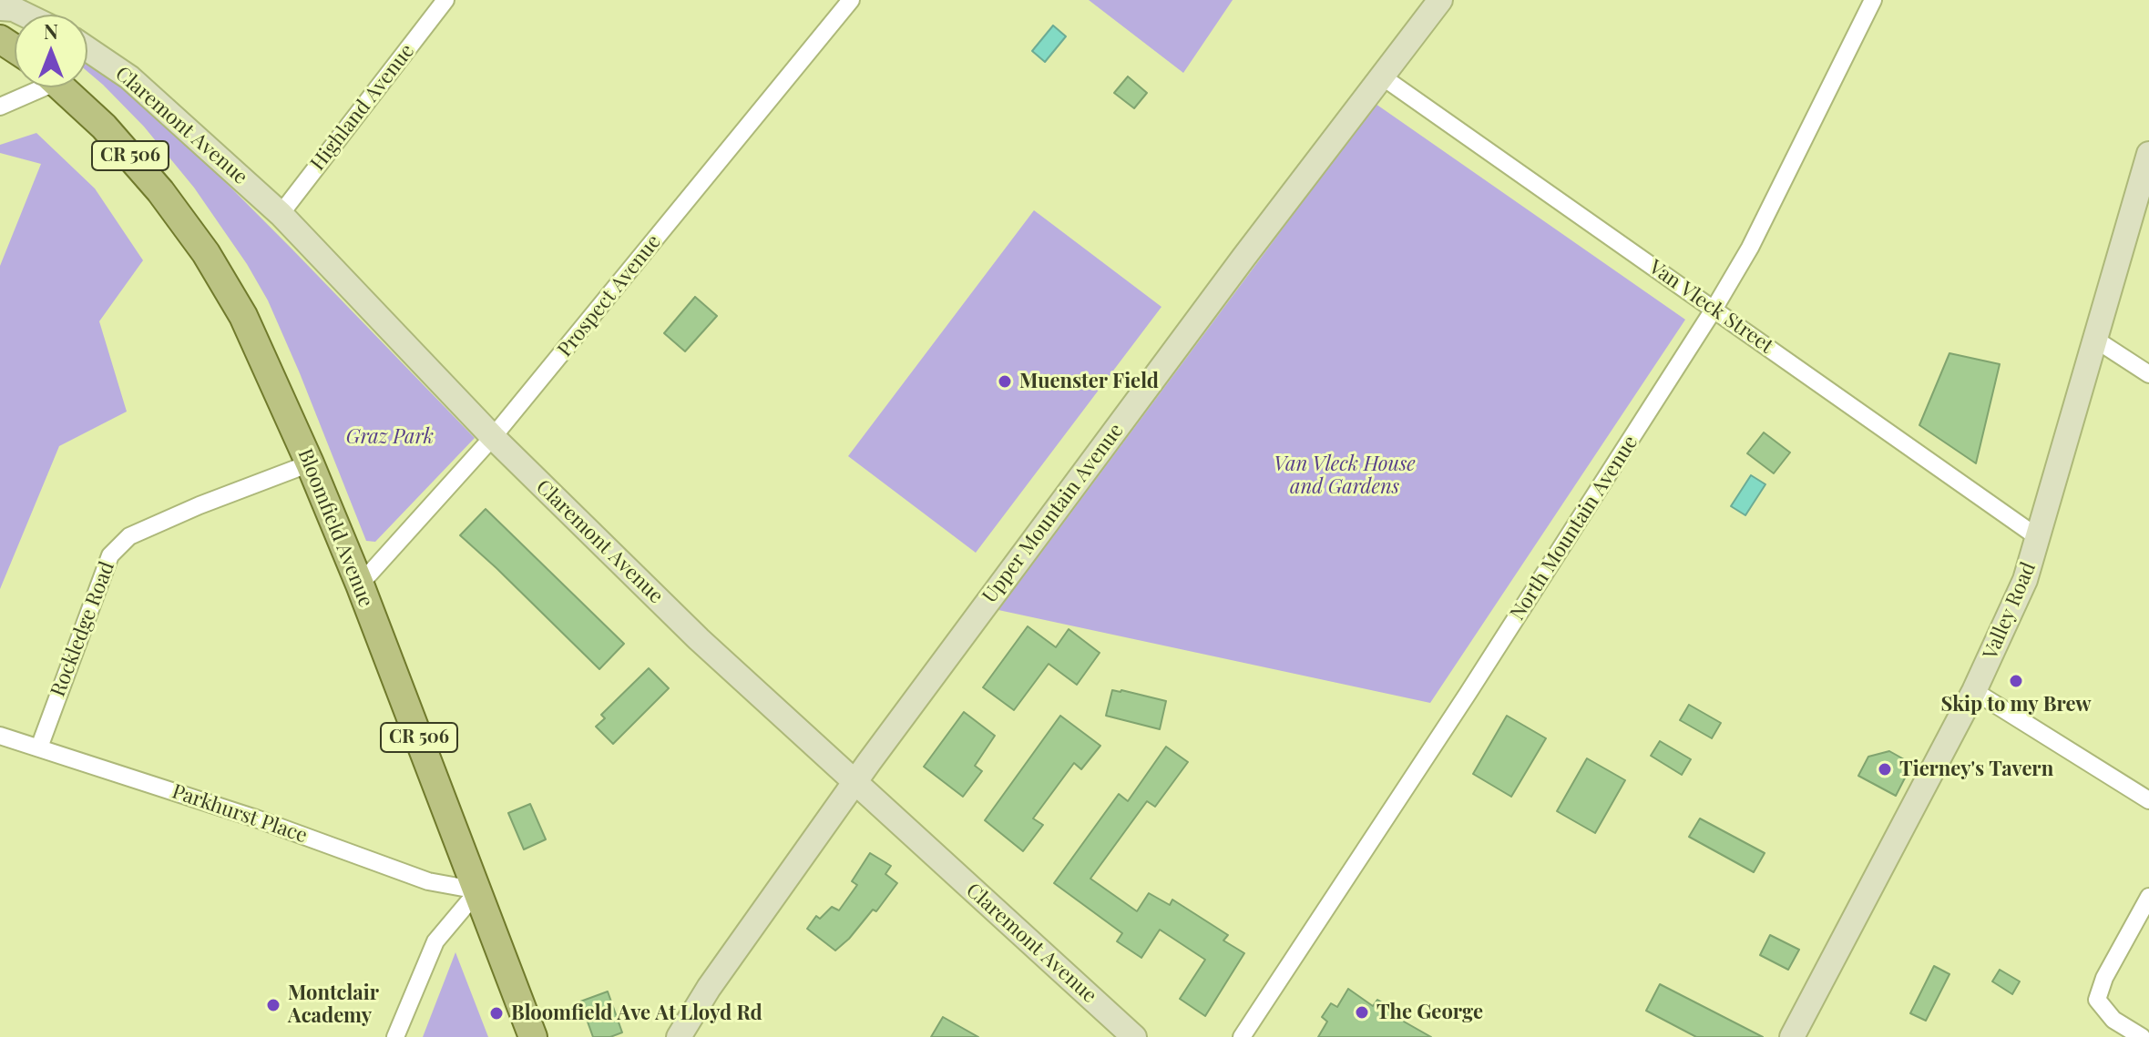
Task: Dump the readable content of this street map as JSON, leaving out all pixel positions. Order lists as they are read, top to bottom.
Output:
{
  "streets": {
    "main road": ["CR 506", "Bloomfield Avenue"],
    "street": [
      "Highland Avenue",
      "Claremont Avenue",
      "Prospect Avenue",
      "Van Vleck Street",
      "Upper Mountain Avenue",
      "North Mountain Avenue",
      "Valley Road",
      "Rockledge Road",
      "Parkhurst Place"
    ]
  },
  "crossings": [
    ["Highland Avenue", "Claremont Avenue"],
    ["Claremont Avenue", "Prospect Avenue"],
    ["Claremont Avenue", "Upper Mountain Avenue"],
    ["Prospect Avenue", "Bloomfield Avenue"],
    ["Van Vleck Street", "Upper Mountain Avenue"],
    ["Van Vleck Street", "North Mountain Avenue"],
    ["Van Vleck Street", "Valley Road"],
    ["Bloomfield Avenue", "Rockledge Road"],
    ["Bloomfield Avenue", "Parkhurst Place"],
    ["Rockledge Road", "Parkhurst Place"]
  ],
  "parks": ["Graz Park", "Van Vleck House and Gardens"],
  "places": [
    "Muenster Field",
    "Skip to my Brew",
    "Tierney's Tavern",
    "Montclair Academy",
    "The George",
    "Bloomfield Ave At Lloyd Rd"
  ],
  "north": "top"
}
